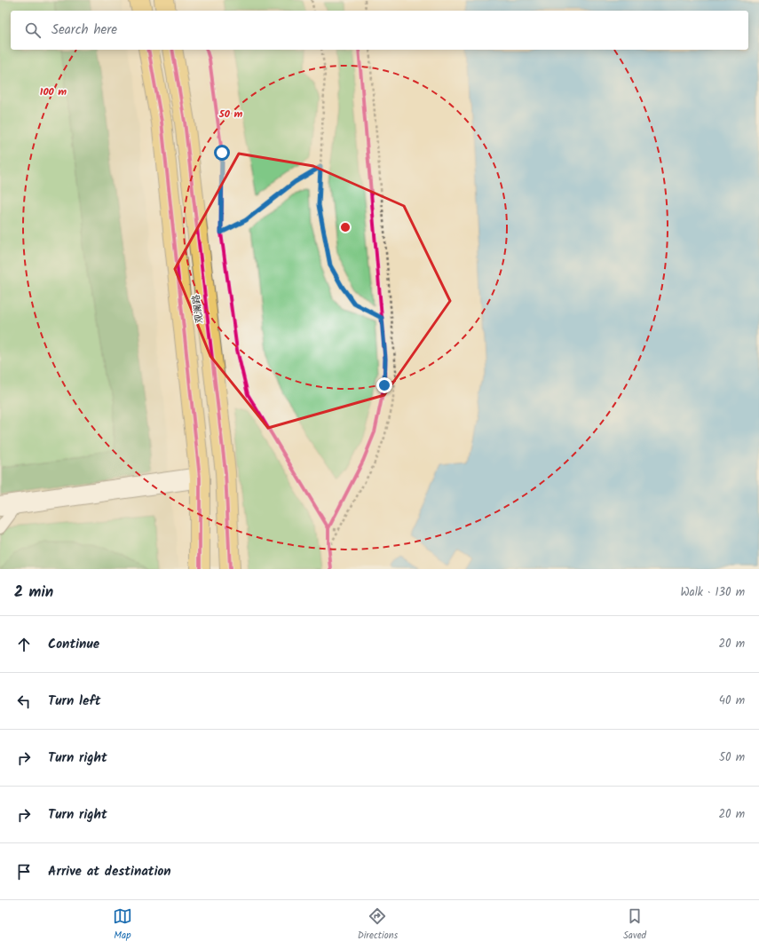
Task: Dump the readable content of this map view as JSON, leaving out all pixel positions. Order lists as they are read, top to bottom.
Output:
{
  "streets": {
    "main road": ["观澜路"]
  },
  "page": {
    "search": "Search here",
    "heading": ["2 min", "Walk · 130 m"],
    "list": [
      ["Continue", "20 m"],
      ["Turn left", "40 m"],
      ["Turn right", "50 m"],
      ["Turn right", "20 m"],
      "Arrive at destination"
    ],
    "nav": ["Map", "Directions", "Saved"]
  },
  "rings": ["100 m", "50 m"]
}
